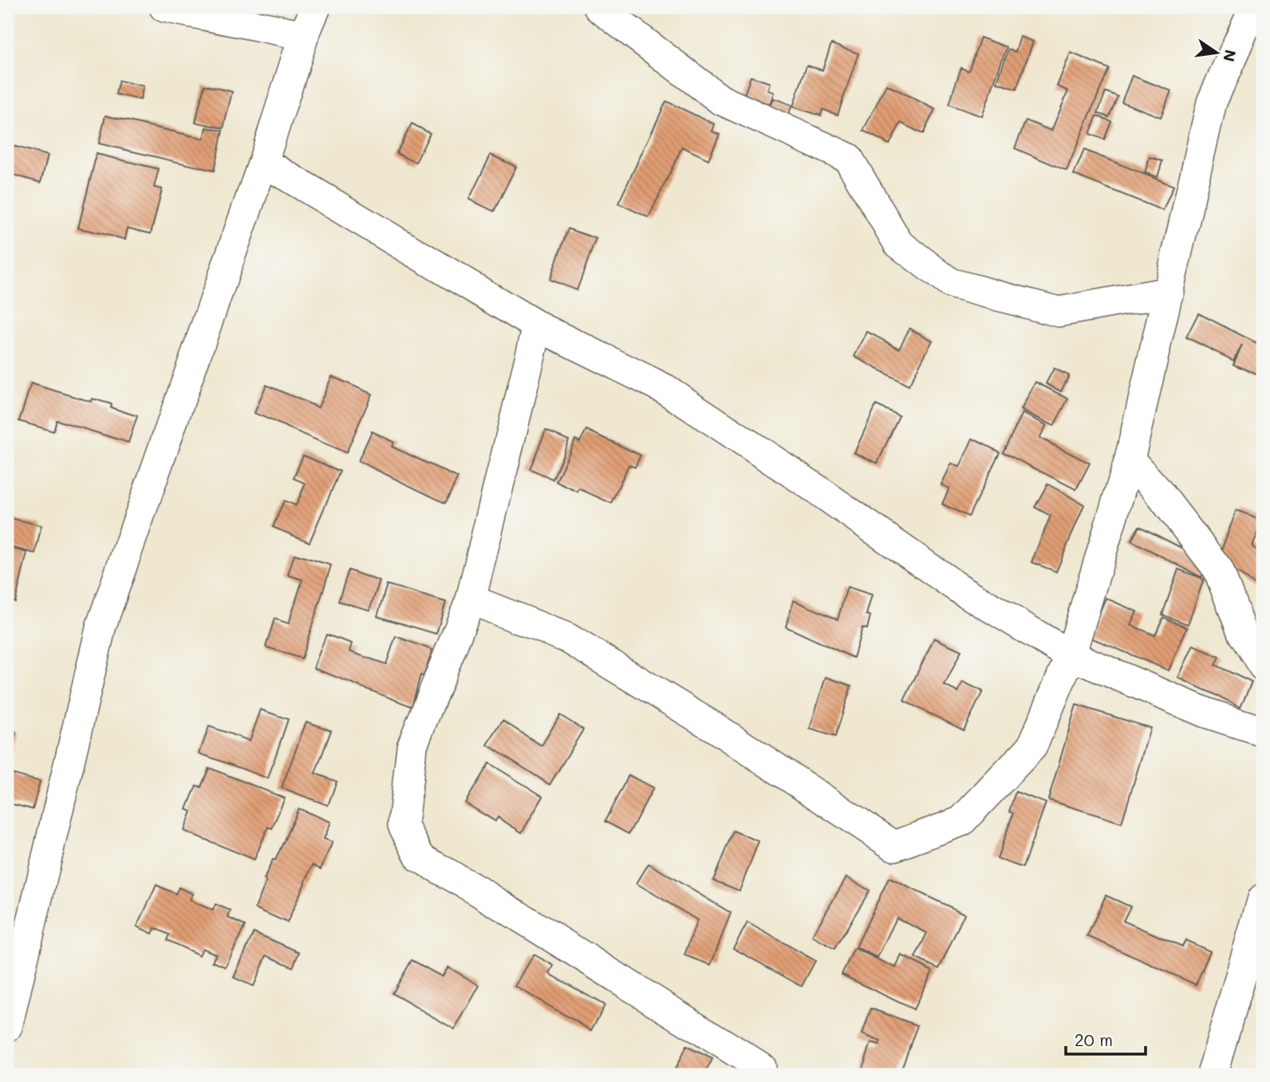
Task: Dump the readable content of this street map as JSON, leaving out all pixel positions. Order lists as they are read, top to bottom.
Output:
{
  "scale_bar": "20 m",
  "north": "right"
}
